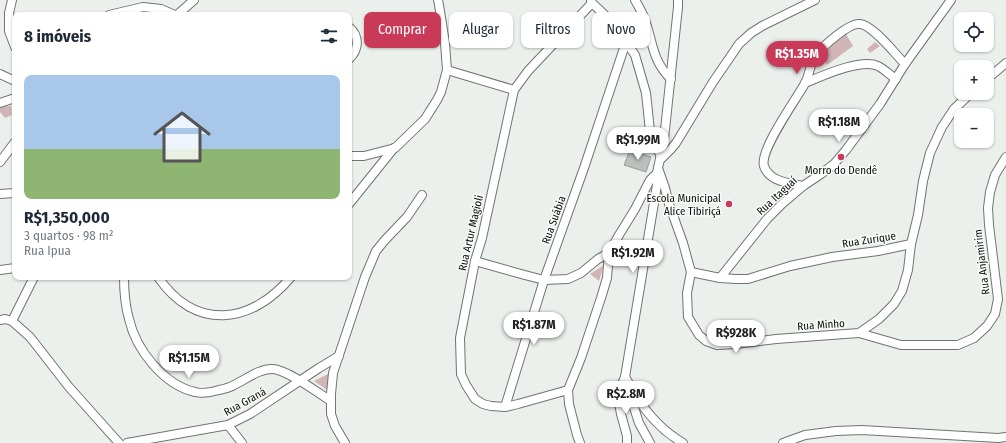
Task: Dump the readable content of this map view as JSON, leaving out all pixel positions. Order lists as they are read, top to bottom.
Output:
{
  "streets": {
    "street": [
      "Rua Itaguaí",
      "Rua Suábia",
      "Rua Artur Magioli",
      "Rua Zurique",
      "Rua Anjamirim",
      "Rua Minho",
      "Rua Graná"
    ]
  },
  "crossings": [
    ["Rua Itaguaí", "Rua Zurique"],
    ["Rua Suábia", "Rua Artur Magioli"],
    ["Rua Zurique", "Rua Minho"],
    ["Rua Anjamirim", "Rua Minho"]
  ],
  "places": ["Morro do Dendê", "Escola Municipal Alice Tibiriçá"],
  "page": {
    "map_buttons": ["+", "−"],
    "chip": [
      "Comprar",
      "Alugar",
      "Filtros",
      "Novo"
    ],
    "heading": "8 imóveis",
    "price": [
      "R$1.35M",
      "R$1.18M",
      "R$1.99M",
      "R$1.92M",
      "R$1.87M",
      "R$928K",
      "R$1.15M",
      "R$2.8M"
    ],
    "list": [
      {
        "name": "R$1,350,000",
        "note": "3 quartos · 98 m² · Rua Ipua"
      }
    ]
  }
}
